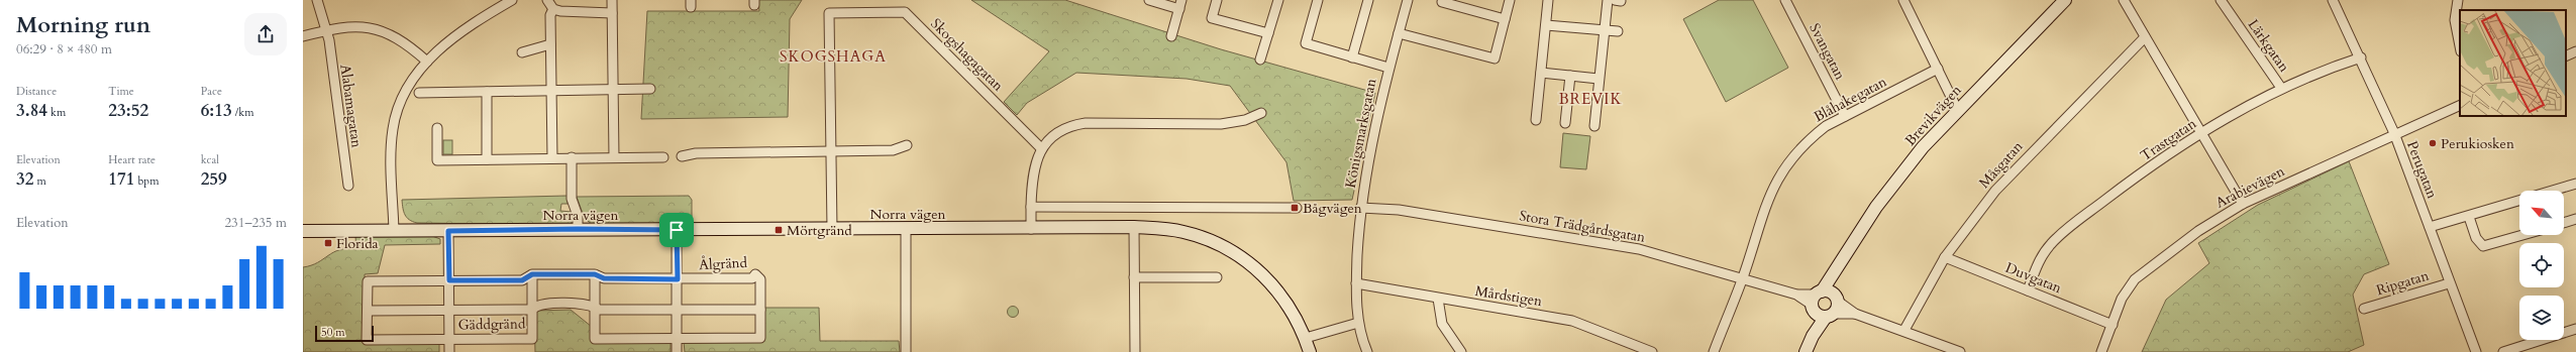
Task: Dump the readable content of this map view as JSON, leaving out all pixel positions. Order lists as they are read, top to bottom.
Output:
{
  "streets": {
    "street": [
      "Lärkgatan",
      "Svangatan",
      "Skogshagagatan",
      "Blåhakegatan",
      "Alabamagatan",
      "Brevikvägen",
      "Königsmarksgatan",
      "Trastgatan",
      "Måsgatan",
      "Perugatan",
      "Arabievägen",
      "Norra vägen",
      "Stora Trädgårdsgatan",
      "Ålgränd",
      "Duvgatan",
      "Ripgatan",
      "Mårdstigen",
      "Gäddgränd"
    ]
  },
  "crossings": [
    ["Lärkgatan", "Trastgatan"],
    ["Svangatan", "Blåhakegatan"],
    ["Skogshagagatan", "Norra vägen"],
    ["Blåhakegatan", "Stora Trädgårdsgatan"],
    ["Brevikvägen", "Stora Trädgårdsgatan"],
    ["Königsmarksgatan", "Stora Trädgårdsgatan"],
    ["Königsmarksgatan", "Mårdstigen"],
    ["Trastgatan", "Perugatan"],
    ["Trastgatan", "Duvgatan"],
    ["Måsgatan", "Duvgatan"],
    ["Perugatan", "Arabievägen"],
    ["Perugatan", "Ripgatan"],
    ["Arabievägen", "Duvgatan"],
    ["Norra vägen", "Ålgränd"],
    ["Norra vägen", "Gäddgränd"],
    ["Ålgränd", "Gäddgränd"]
  ],
  "districts": ["SKOGSHAGA", "BREVIK"],
  "places": {
    "other": ["Perukiosken"],
    "transit": ["Bågvägen", "Mörtgränd", "Florida"]
  },
  "scale_bar": "50 m",
  "north": "top left",
  "page": {
    "heading": ["Morning run", "06:29 · 8 × 480 m"],
    "stats": [
      ["Distance", "3.84 km"],
      ["Time", "23:52"],
      ["Pace", "6:13 /km"],
      ["Elevation", "32 m"],
      ["Heart rate", "171 bpm"],
      ["kcal", "259"]
    ],
    "chart": ["Elevation", "231–235 m"],
    "scale": "50 m"
  }
}
